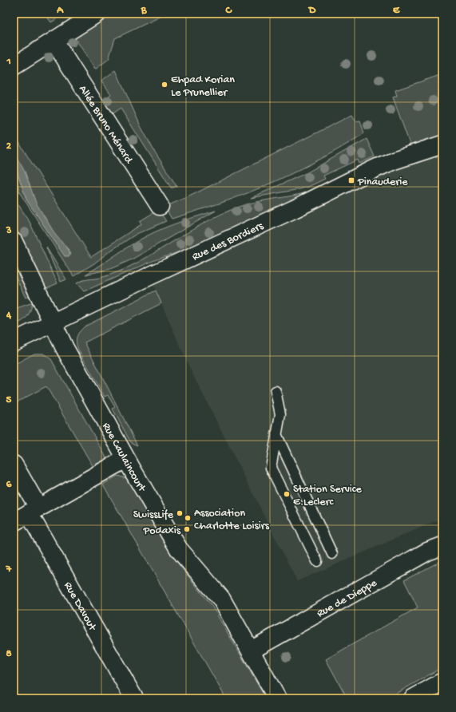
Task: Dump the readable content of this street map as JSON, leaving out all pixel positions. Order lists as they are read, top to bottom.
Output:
{
  "streets": {
    "street": [
      "Allée Bruno Ménard",
      "Rue des Bordiers",
      "Rue Caulaincourt",
      "Rue de Dieppe",
      "Rue Davout"
    ]
  },
  "crossings": [
    ["Rue des Bordiers", "Rue Caulaincourt"],
    ["Rue Caulaincourt", "Rue de Dieppe"]
  ],
  "places": {
    "other": [
      "Ehpad Korian Le Prunellier",
      "Station Service E.Leclerc",
      "SwissLife",
      "Association Charlotte Loisirs",
      "Podaxis"
    ],
    "transit": ["Pinauderie"]
  },
  "grid": {
    "columns": [
      "A",
      "B",
      "C",
      "D",
      "E"
    ],
    "rows": [
      "1",
      "2",
      "3",
      "4",
      "5",
      "6",
      "7",
      "8"
    ]
  }
}
